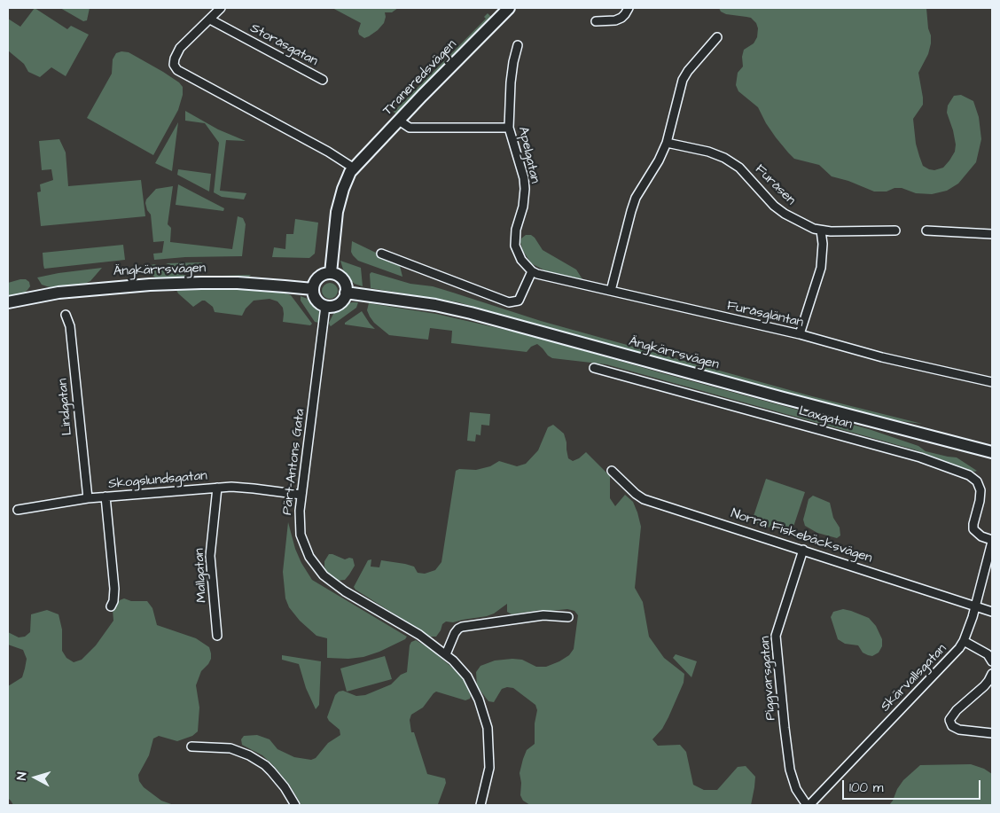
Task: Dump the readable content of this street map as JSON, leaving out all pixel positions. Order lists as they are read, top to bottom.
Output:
{
  "streets": {
    "street": [
      "Storåsgatan",
      "Traneredsvägen",
      "Apelgatan",
      "Furåsen",
      "Ängkärrsvägen",
      "Furåsgläntan",
      "Lindgatan",
      "Laxgatan",
      "Pärt-Antons Gata",
      "Skogslundsgatan",
      "Norra Fiskebäcksvägen",
      "Mallgatan",
      "Piggvarsgatan",
      "Skärvallsgatan"
    ]
  },
  "crossings": [
    ["Traneredsvägen", "Ängkärrsvägen"],
    ["Traneredsvägen", "Pärt-Antons Gata"],
    ["Apelgatan", "Furåsgläntan"],
    ["Ängkärrsvägen", "Pärt-Antons Gata"],
    ["Lindgatan", "Skogslundsgatan"],
    ["Laxgatan", "Skärvallsgatan"],
    ["Pärt-Antons Gata", "Skogslundsgatan"],
    ["Skogslundsgatan", "Mallgatan"],
    ["Norra Fiskebäcksvägen", "Piggvarsgatan"],
    ["Norra Fiskebäcksvägen", "Skärvallsgatan"],
    ["Piggvarsgatan", "Skärvallsgatan"]
  ],
  "scale_bar": "100 m",
  "north": "left"
}
